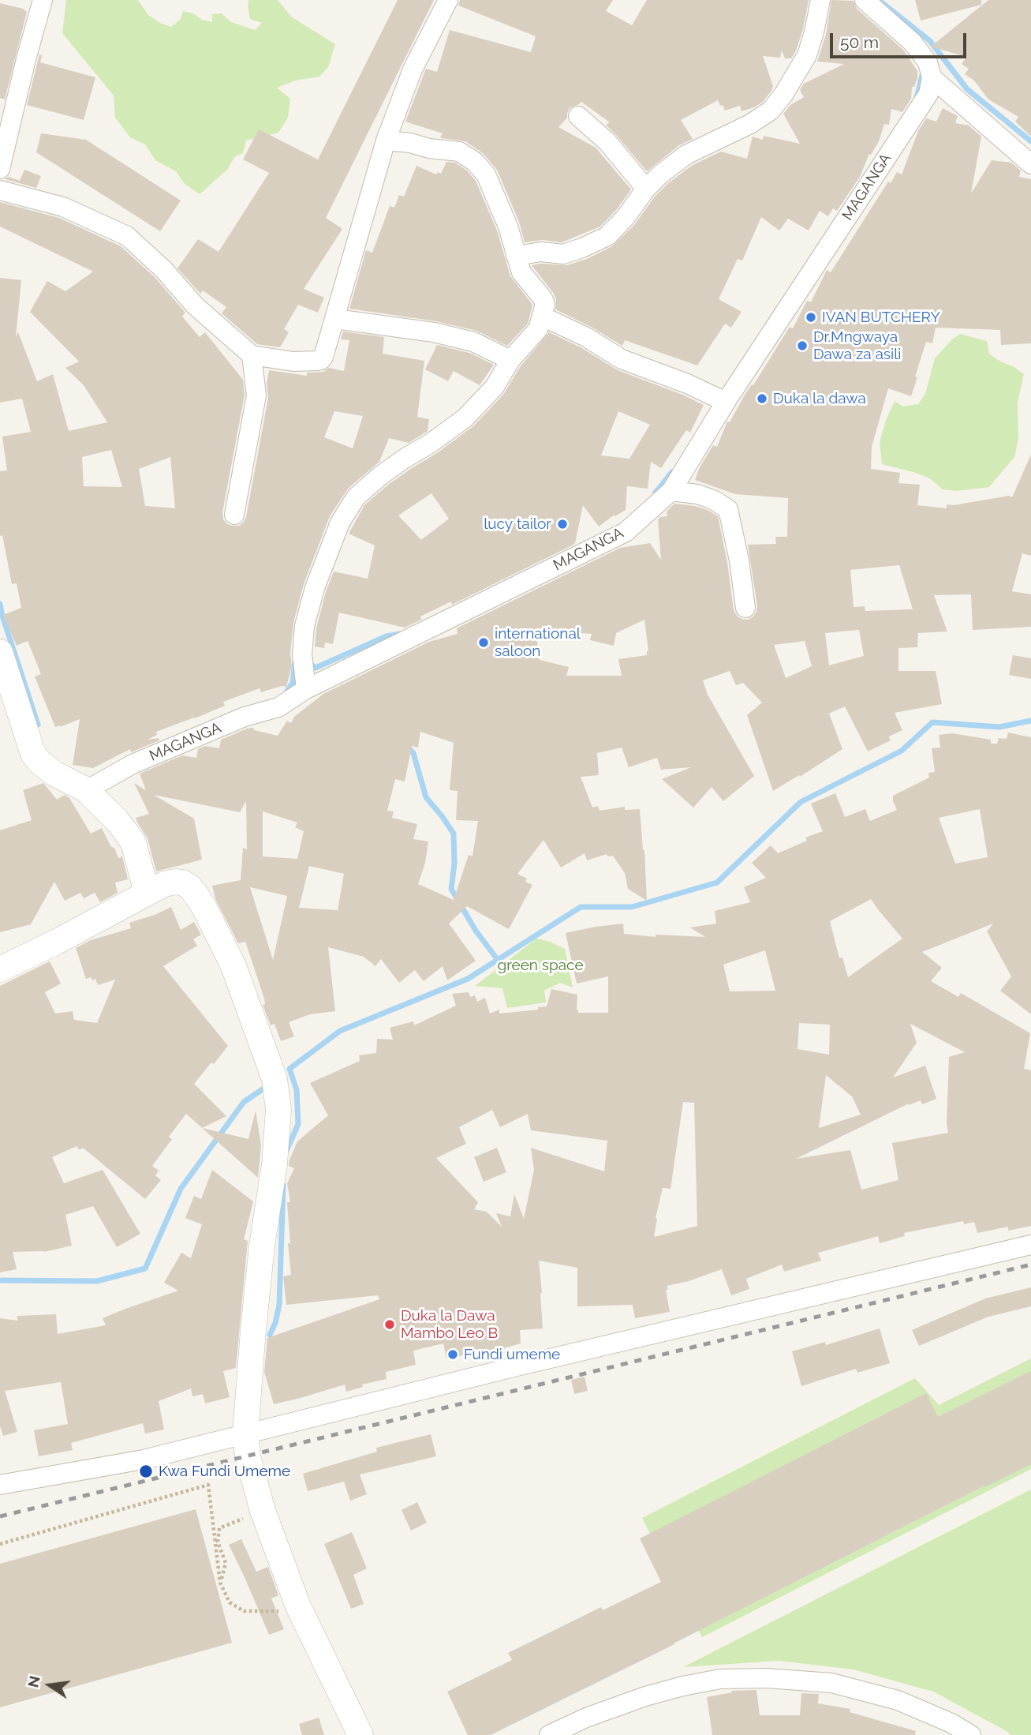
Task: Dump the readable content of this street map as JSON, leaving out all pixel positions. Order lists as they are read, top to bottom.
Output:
{
  "streets": {
    "street": ["MAGANGA"]
  },
  "parks": ["green space"],
  "places": [
    "IVAN BUTCHERY",
    "Dr.Mngwaya Dawa za asili",
    "Duka la dawa",
    "lucy tailor",
    "international saloon",
    "Duka la Dawa Mambo Leo B",
    "Fundi umeme",
    "Kwa Fundi Umeme"
  ],
  "scale_bar": "50 m",
  "north": "left"
}
